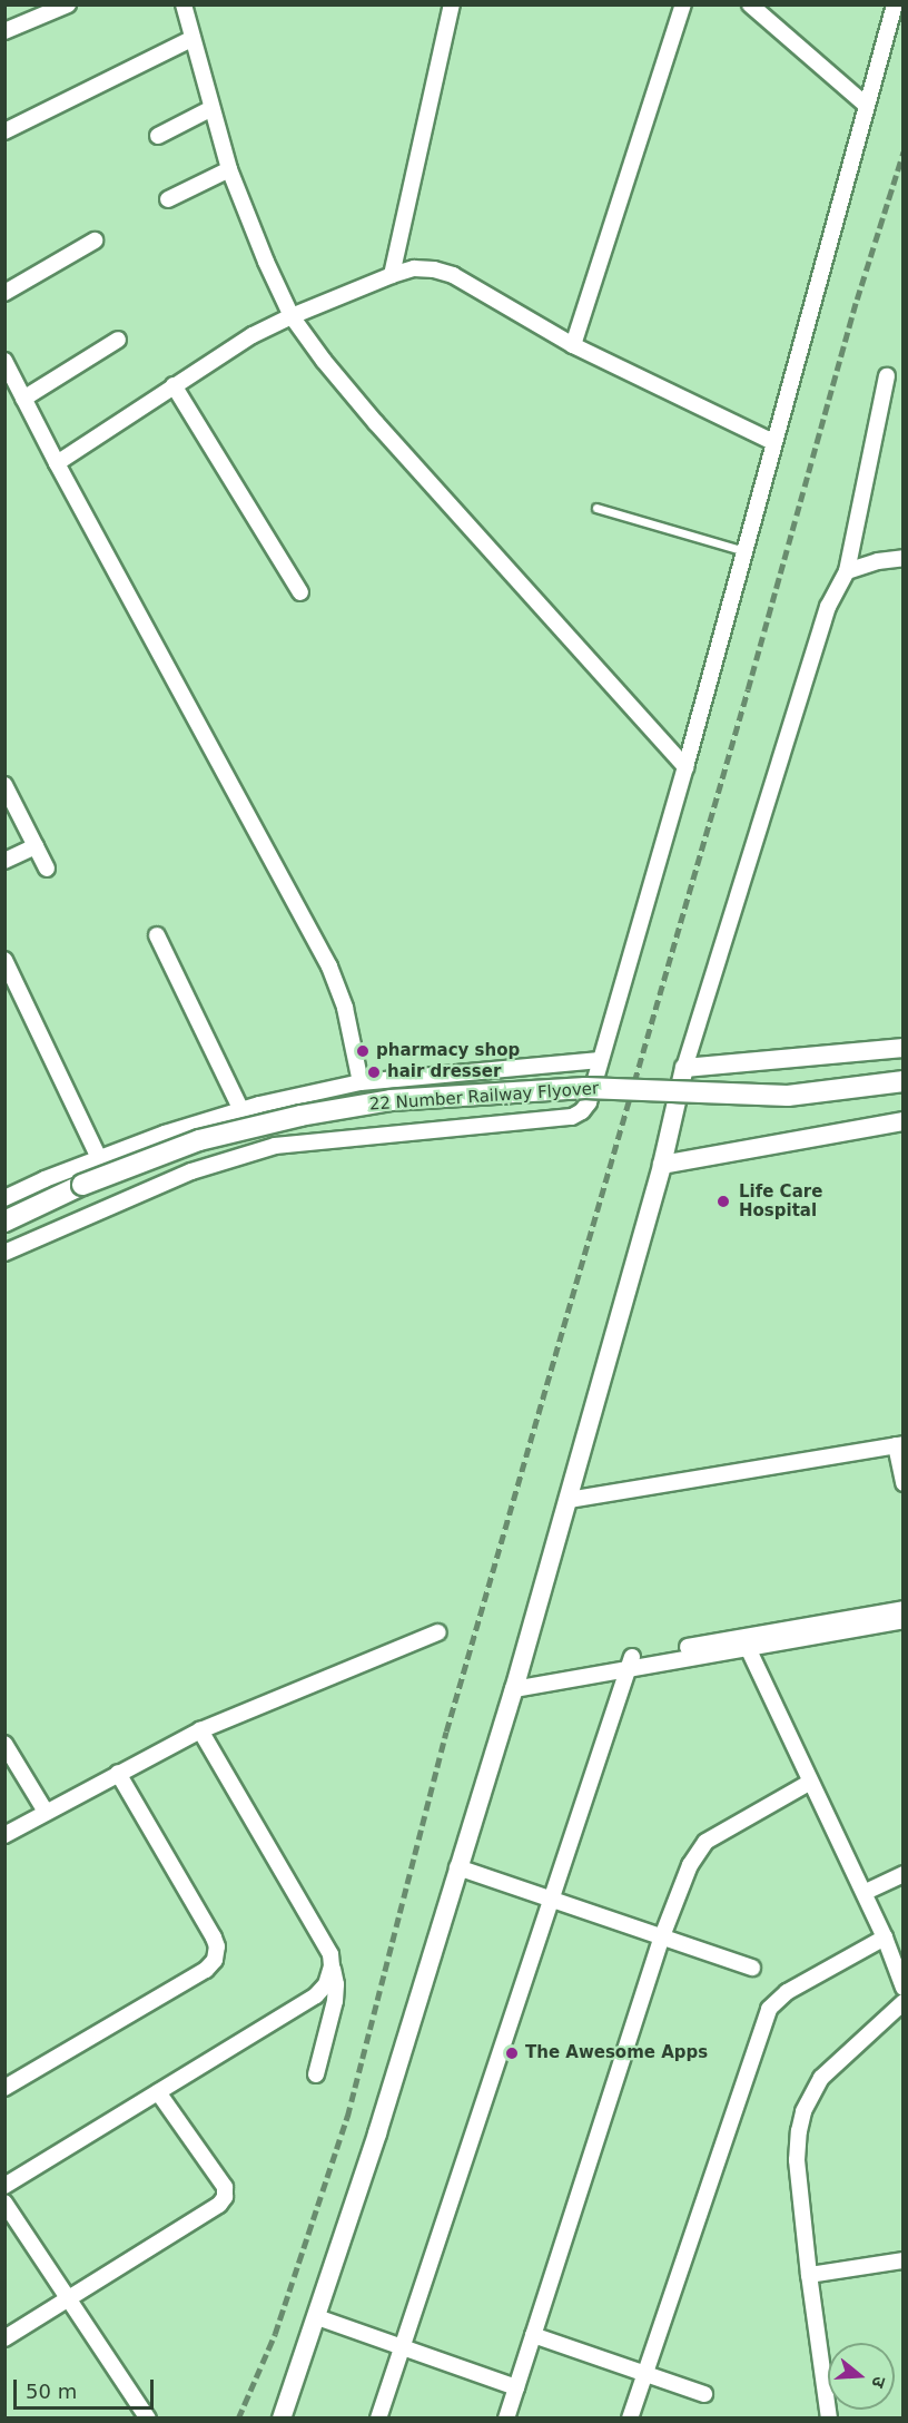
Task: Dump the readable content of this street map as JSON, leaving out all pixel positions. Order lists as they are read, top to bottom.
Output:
{
  "streets": {
    "main road": ["22 Number Railway Flyover"]
  },
  "places": [
    "pharmacy shop",
    "hair dresser",
    "Life Care Hospital",
    "The Awesome Apps"
  ],
  "scale_bar": "50 m",
  "north": "right"
}
